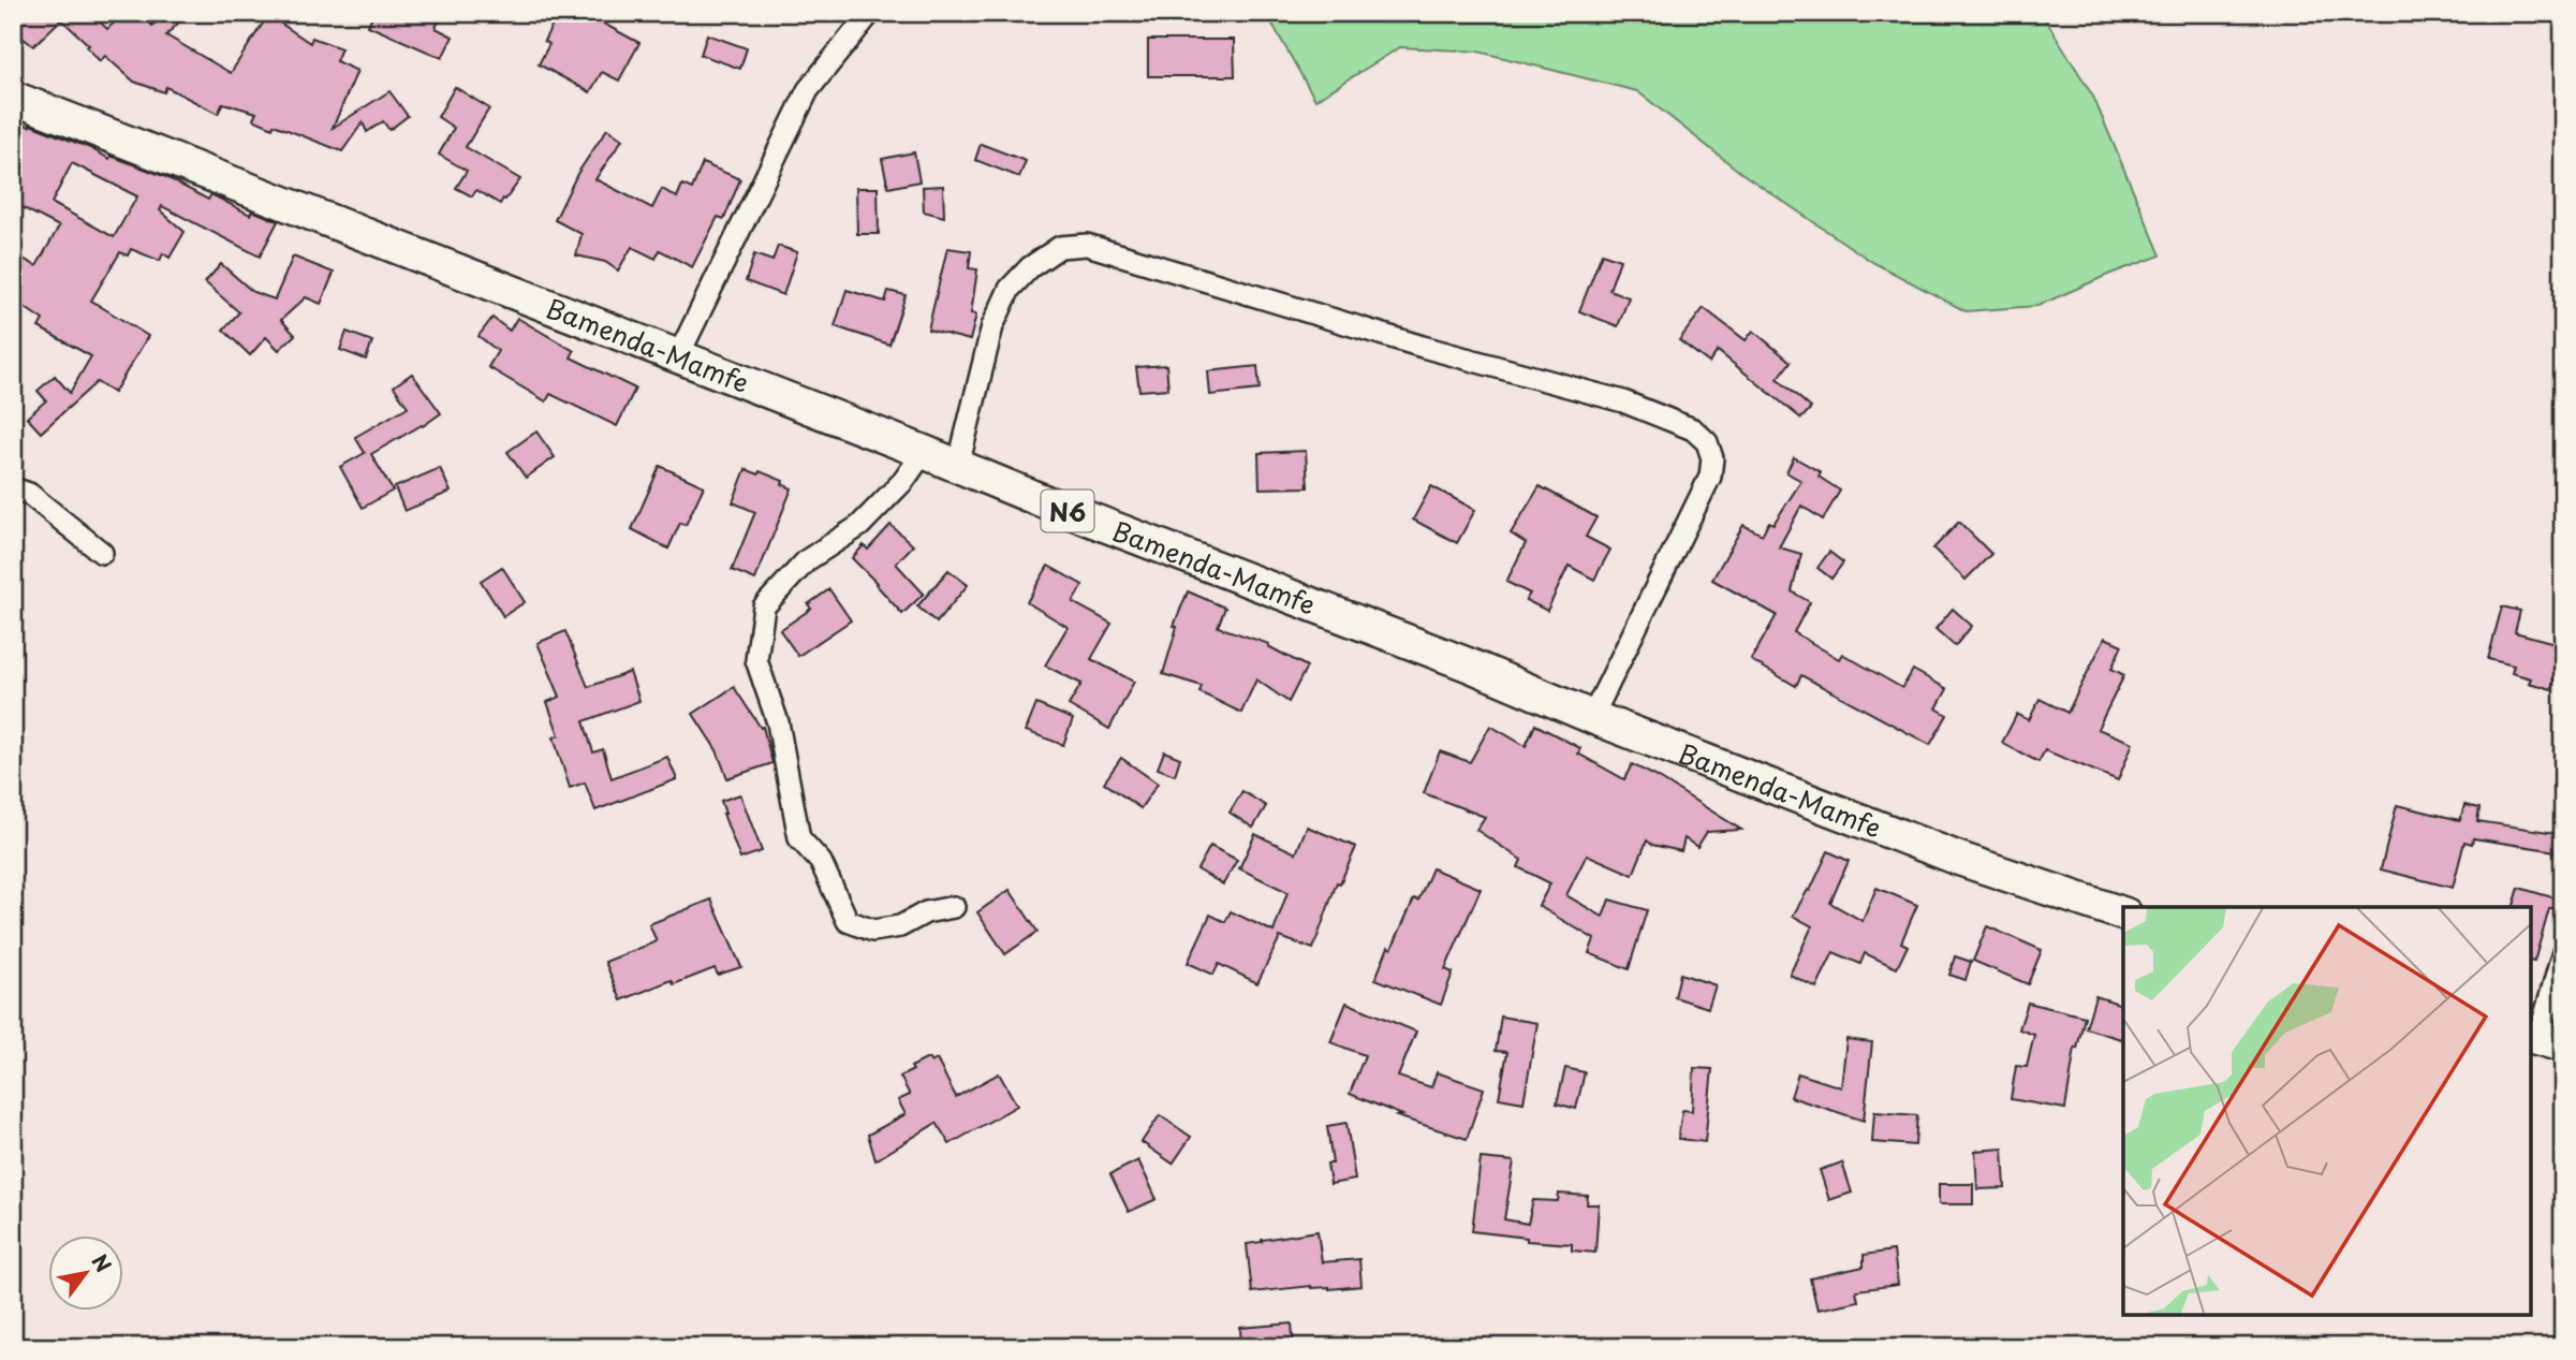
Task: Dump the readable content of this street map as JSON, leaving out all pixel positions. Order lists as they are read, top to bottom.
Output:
{
  "streets": {
    "highway": ["Bamenda-Mamfe", "N6"]
  },
  "north": "top right"
}
